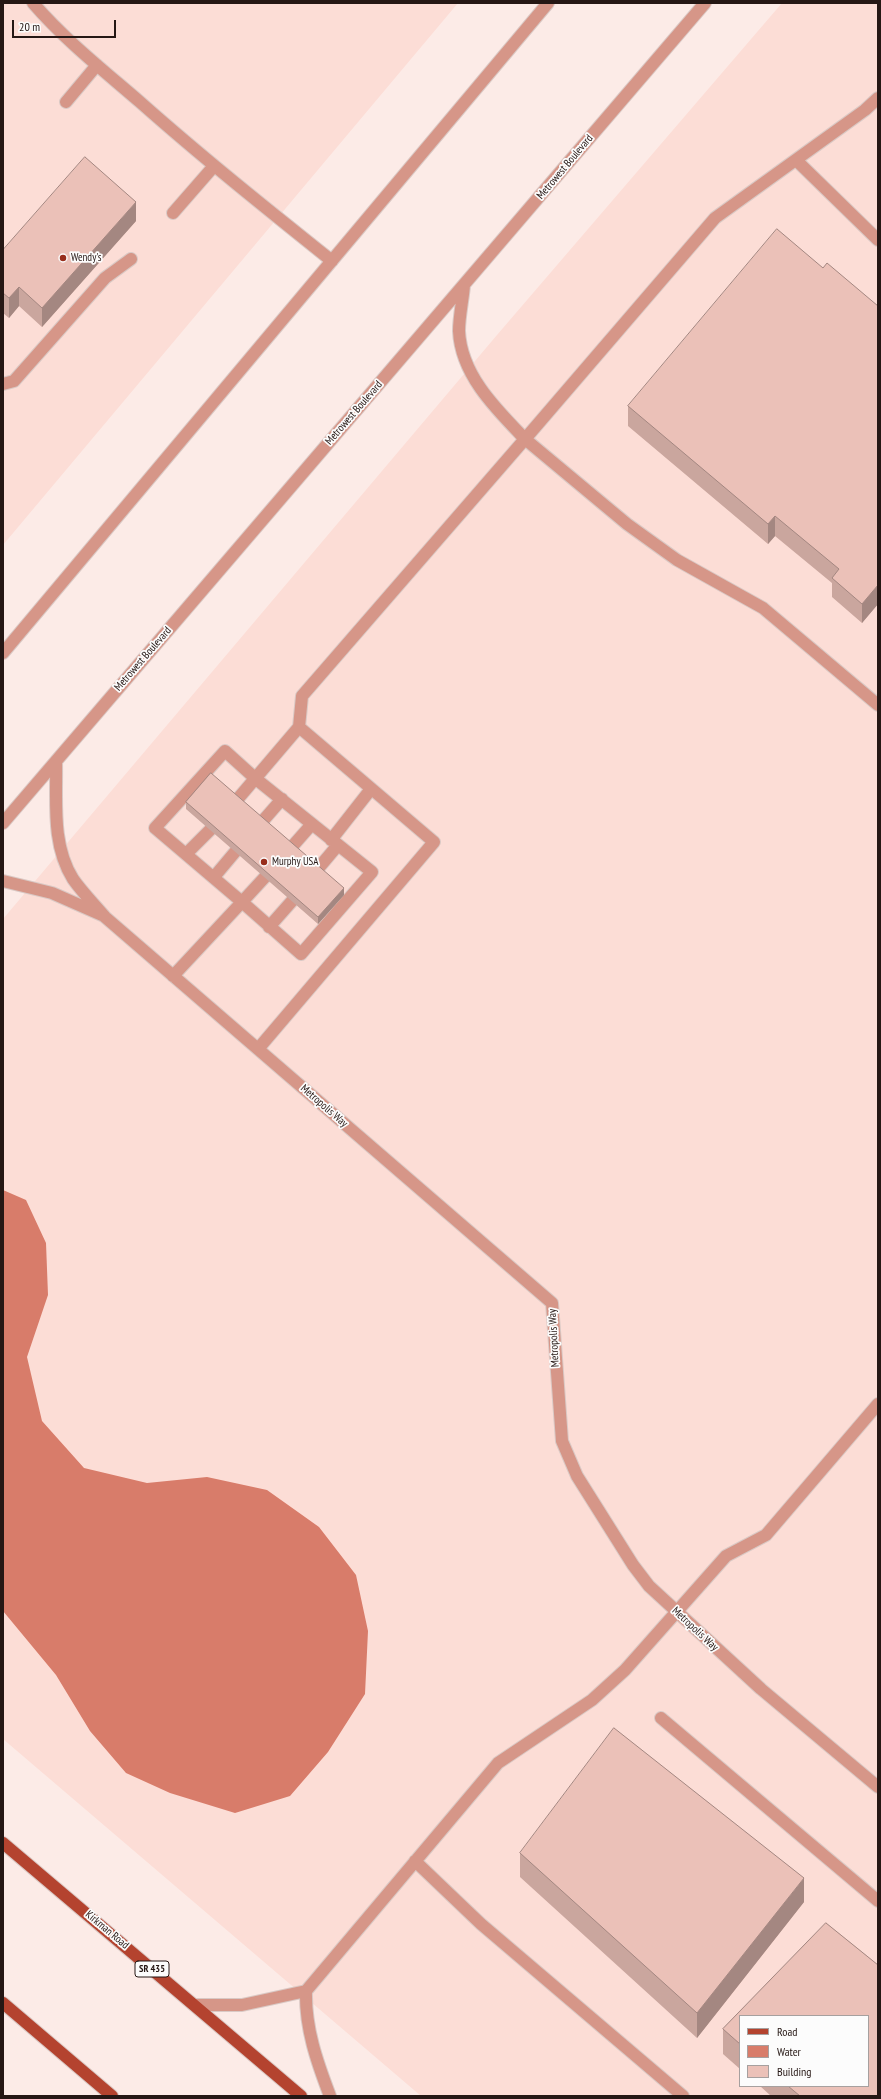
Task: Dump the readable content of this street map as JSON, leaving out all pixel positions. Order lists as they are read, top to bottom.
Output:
{
  "streets": {
    "main road": ["Kirkman Road", "SR 435"],
    "street": ["Metrowest Boulevard", "Metropolis Way"]
  },
  "places": ["Wendy's", "Murphy USA"],
  "legend": ["Road", "Water", "Building"],
  "scale_bar": "20 m"
}
